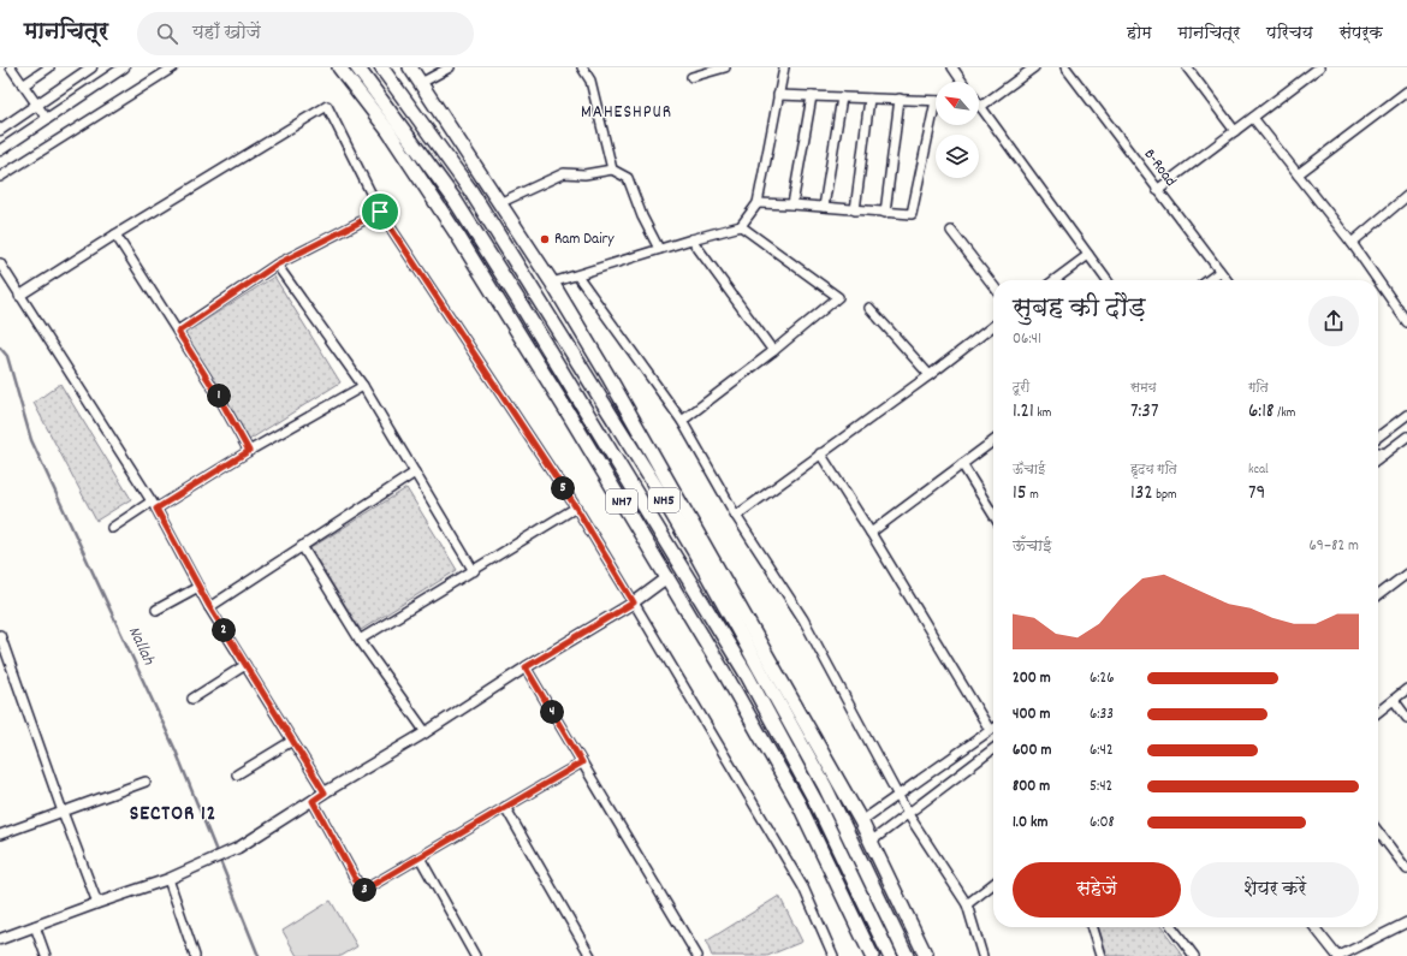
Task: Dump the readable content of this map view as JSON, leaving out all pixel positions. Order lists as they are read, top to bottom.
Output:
{
  "streets": {
    "highway": ["NH5", "NH7"],
    "street": ["B-Road"]
  },
  "districts": ["MAHESHPUR", "SECTOR 12"],
  "water": ["Nallah"],
  "places": ["Ram Dairy"],
  "north": "top left",
  "page": {
    "header": "मानचित्र",
    "search": "यहाँ खोजें",
    "nav": [
      "होम",
      "मानचित्र",
      "परिचय",
      "संपर्क"
    ],
    "heading": ["सुबह की दौड़", "06:41"],
    "stats": [
      ["दूरी", "1.21 km"],
      ["समय", "7:37"],
      ["गति", "6:18 /km"],
      ["ऊँचाई", "15 m"],
      ["हृदय गति", "132 bpm"],
      ["kcal", "79"]
    ],
    "pins": [
      "1",
      "5",
      "2",
      "4",
      "3"
    ],
    "chart": ["ऊँचाई", "69–82 m"],
    "list": [
      {
        "name": "200 m",
        "note": "6:26"
      },
      {
        "name": "400 m",
        "note": "6:33"
      },
      {
        "name": "600 m",
        "note": "6:42"
      },
      {
        "name": "800 m",
        "note": "5:42"
      },
      {
        "name": "1.0 km",
        "note": "6:08"
      }
    ],
    "buttons": ["सहेजें", "शेयर करें"]
  }
}
